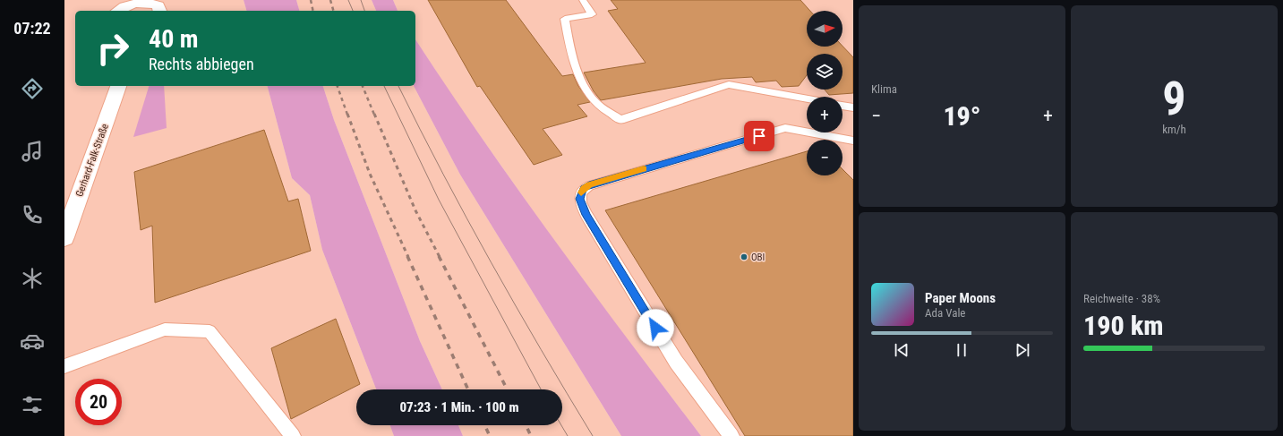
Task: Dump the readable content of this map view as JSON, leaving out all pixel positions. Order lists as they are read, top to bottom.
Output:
{
  "streets": {
    "street": ["Gerhard-Falk-Straße"]
  },
  "places": ["OBI"],
  "north": "right",
  "page": {
    "tabs": "07:22",
    "tile": [
      "Klima",
      ["9", "km/h"],
      ["Reichweite · 38%", "190 km"]
    ],
    "map_buttons": ["+", "−"],
    "turn": ["40 m", "Rechts abbiegen"],
    "heat": ["−", "19°", "+"],
    "song": ["Paper Moons", "Ada Vale"],
    "limit": "20",
    "trip": "07:23 · 1 Min. · 100 m"
  }
}
